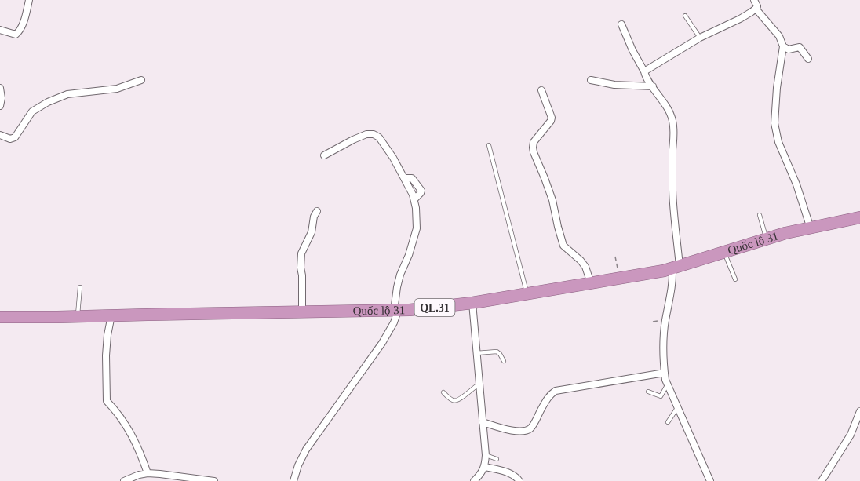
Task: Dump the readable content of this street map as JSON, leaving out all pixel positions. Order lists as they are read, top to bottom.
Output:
{
  "streets": {
    "highway": ["Quốc lộ 31", "QL.31"]
  }
}
